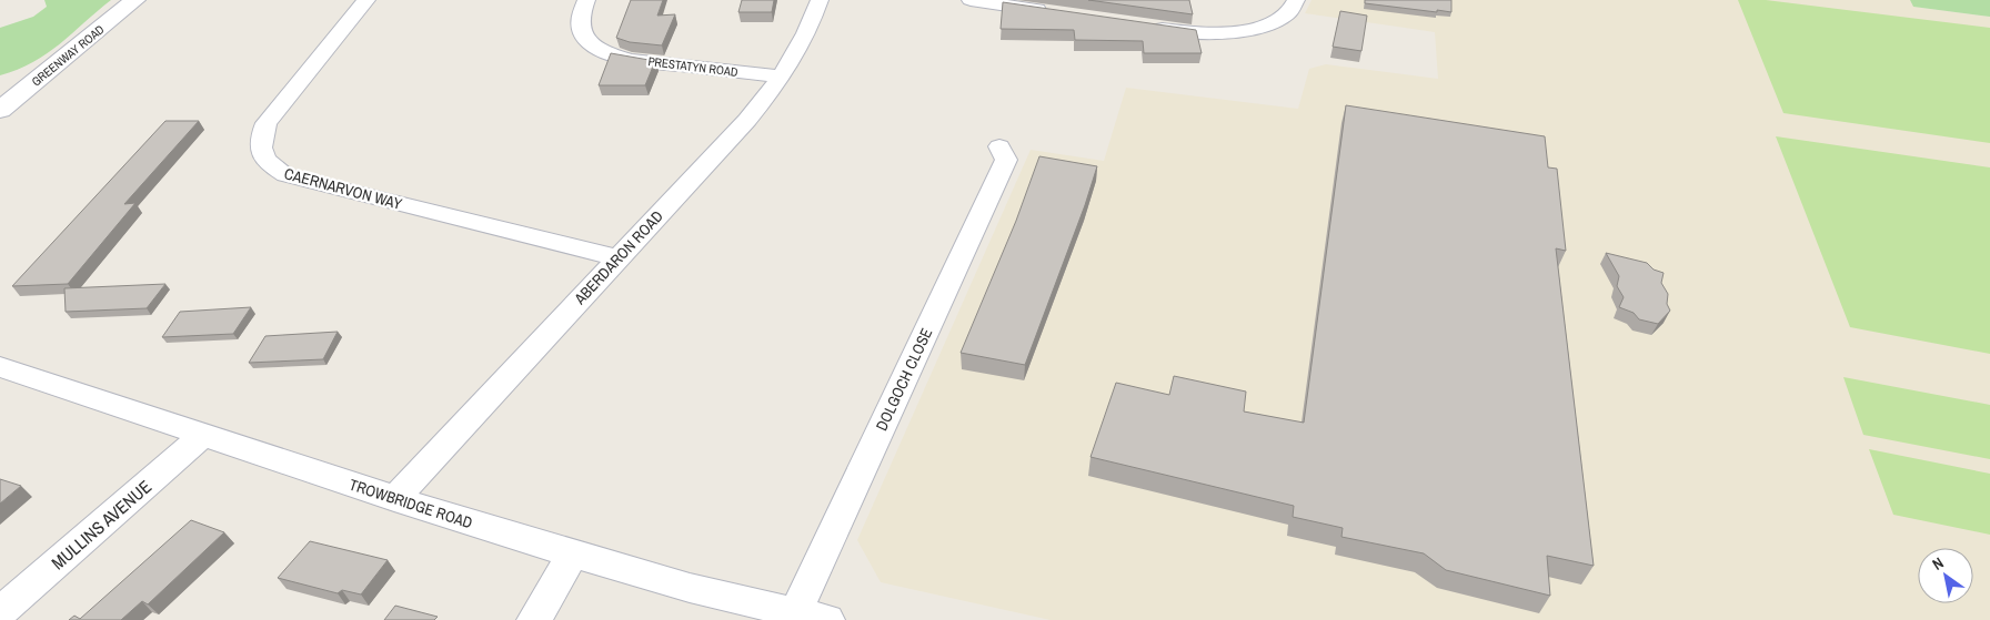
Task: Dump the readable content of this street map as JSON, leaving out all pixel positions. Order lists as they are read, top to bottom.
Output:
{
  "streets": {
    "street": [
      "GREENWAY ROAD",
      "PRESTATYN ROAD",
      "CAERNARVON WAY",
      "ABERDARON ROAD",
      "DOLGOCH CLOSE",
      "TROWBRIDGE ROAD",
      "MULLINS AVENUE"
    ]
  },
  "crossings": [
    ["PRESTATYN ROAD", "ABERDARON ROAD"],
    ["CAERNARVON WAY", "ABERDARON ROAD"],
    ["ABERDARON ROAD", "TROWBRIDGE ROAD"],
    ["DOLGOCH CLOSE", "TROWBRIDGE ROAD"],
    ["TROWBRIDGE ROAD", "MULLINS AVENUE"]
  ],
  "north": "top left"
}
